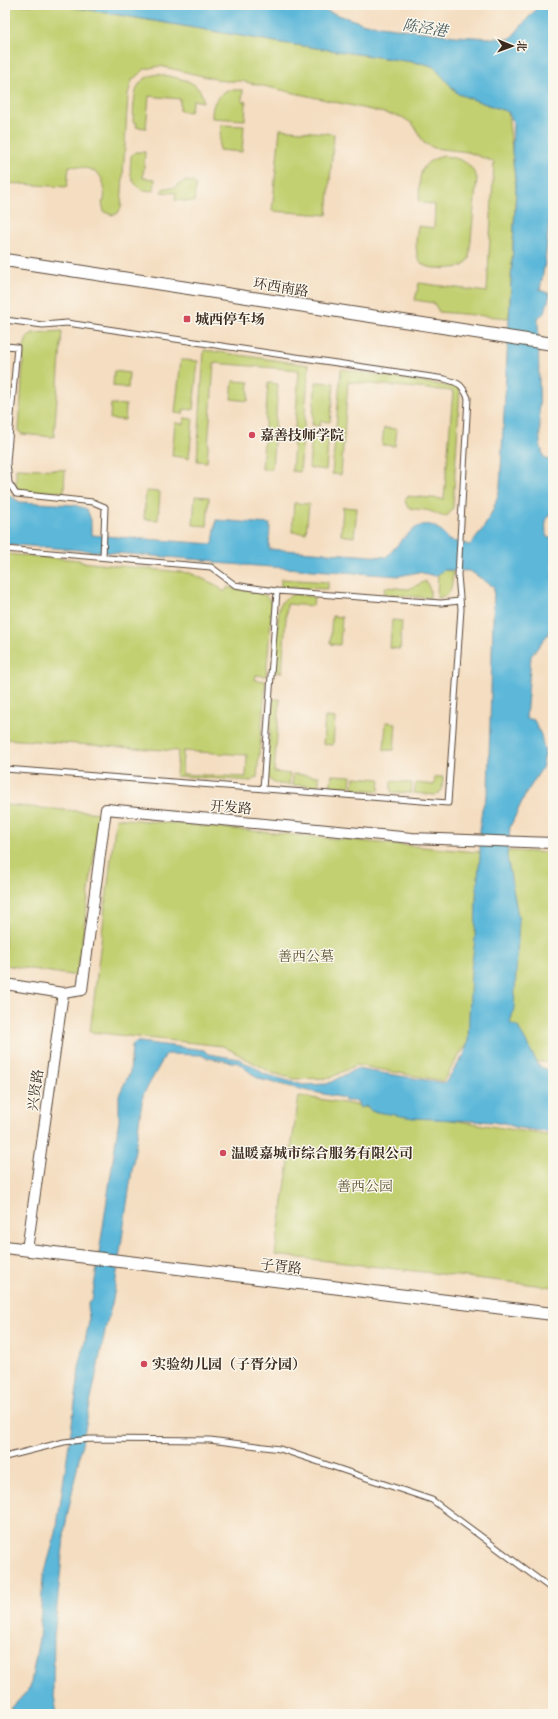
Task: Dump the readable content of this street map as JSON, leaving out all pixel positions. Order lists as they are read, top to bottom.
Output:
{
  "streets": {
    "street": [
      "环西南路",
      "开发路",
      "兴贤路",
      "子胥路"
    ]
  },
  "crossings": [
    ["开发路", "兴贤路"],
    ["兴贤路", "子胥路"]
  ],
  "water": ["陈泾港"],
  "parks": ["善西公墓", "善西公园"],
  "places": {
    "transit": ["城西停车场"],
    "other": ["嘉善技师学院", "温暖嘉城市综合服务有限公司", "实验幼儿园（子胥分园）"]
  },
  "north": "right"
}
